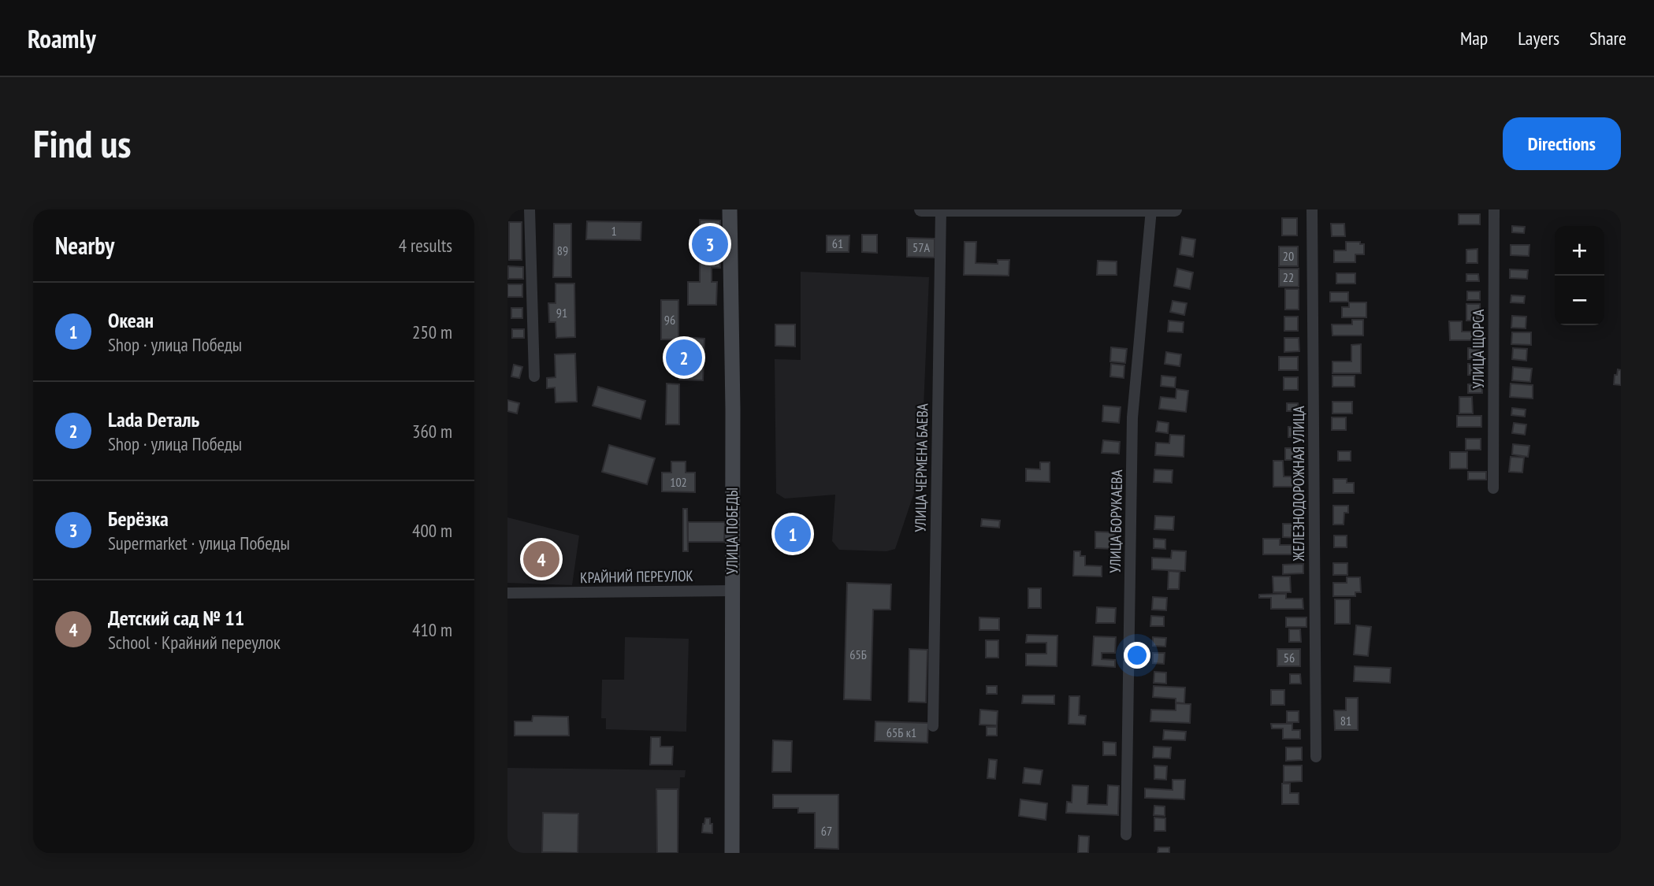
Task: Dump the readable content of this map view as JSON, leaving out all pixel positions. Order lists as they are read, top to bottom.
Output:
{
  "streets": {
    "main road": ["УЛИЦА ПОБЕДЫ"],
    "street": [
      "УЛИЦА ЩОРСА",
      "УЛИЦА ЧЕРМЕНА БАЕВА",
      "ЖЕЛЕЗНОДОРОЖНАЯ УЛИЦА",
      "УЛИЦА БОРУКАЕВА",
      "КРАЙНИЙ ПЕРЕУЛОК"
    ]
  },
  "crossings": [
    ["УЛИЦА ПОБЕДЫ", "КРАЙНИЙ ПЕРЕУЛОК"]
  ],
  "house_numbers": [
    "1",
    "61",
    "57А",
    "89",
    "20",
    "22",
    "91",
    "96",
    "102",
    "65Б",
    "56",
    "81",
    "65Б к1",
    "67"
  ],
  "page": {
    "header": "Roamly",
    "nav": ["Map", "Layers", "Share"],
    "buttons": "Directions",
    "title": "Find us",
    "heading": ["Nearby", "4 results"],
    "pins": [
      "3",
      "2",
      "1",
      "4"
    ],
    "map_buttons": ["+", "−"],
    "list": [
      {
        "mark": "1",
        "name": "Океан",
        "note": "Shop · улица Победы",
        "value": "250 m"
      },
      {
        "mark": "2",
        "name": "Lada Dеталь",
        "note": "Shop · улица Победы",
        "value": "360 m"
      },
      {
        "mark": "3",
        "name": "Берёзка",
        "note": "Supermarket · улица Победы",
        "value": "400 m"
      },
      {
        "mark": "4",
        "name": "Детский сад № 11",
        "note": "School · Крайний переулок",
        "value": "410 m"
      }
    ]
  }
}
